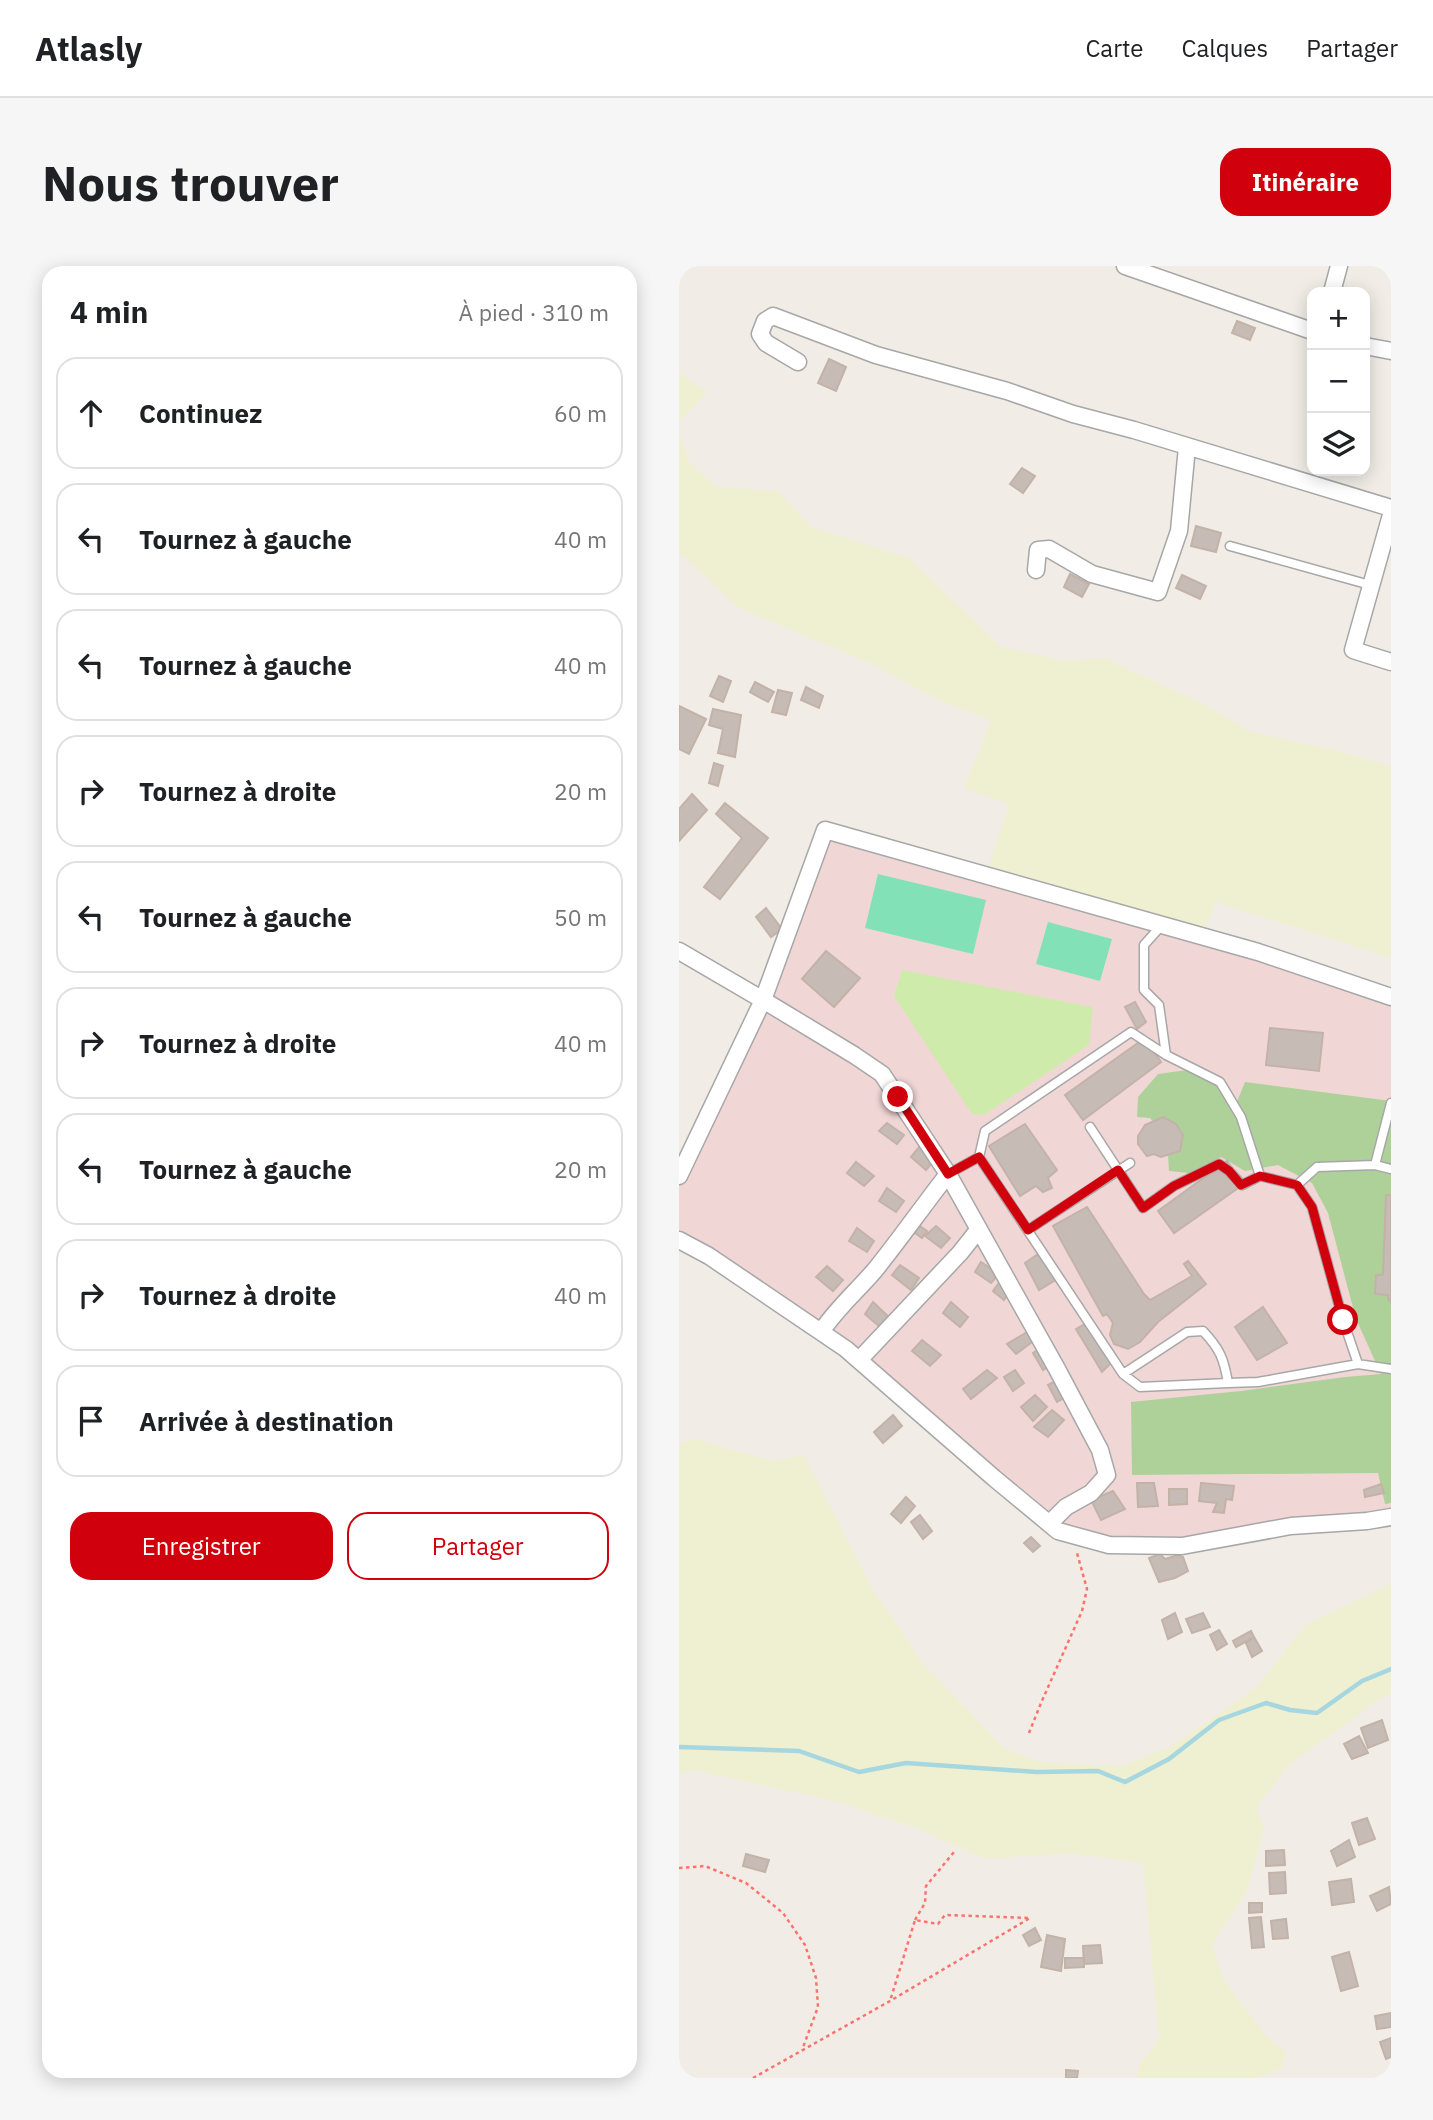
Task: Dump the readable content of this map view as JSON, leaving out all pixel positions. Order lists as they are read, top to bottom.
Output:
{
  "page": {
    "header": "Atlasly",
    "nav": ["Carte", "Calques", "Partager"],
    "buttons": [
      "Itinéraire",
      ["Enregistrer", "Partager"]
    ],
    "title": "Nous trouver",
    "heading": ["4 min", "À pied · 310 m"],
    "map_buttons": ["+", "−"],
    "list": [
      ["Continuez", "60 m"],
      ["Tournez à gauche", "40 m"],
      ["Tournez à gauche", "40 m"],
      ["Tournez à droite", "20 m"],
      ["Tournez à gauche", "50 m"],
      ["Tournez à droite", "40 m"],
      ["Tournez à gauche", "20 m"],
      ["Tournez à droite", "40 m"],
      "Arrivée à destination"
    ]
  }
}
